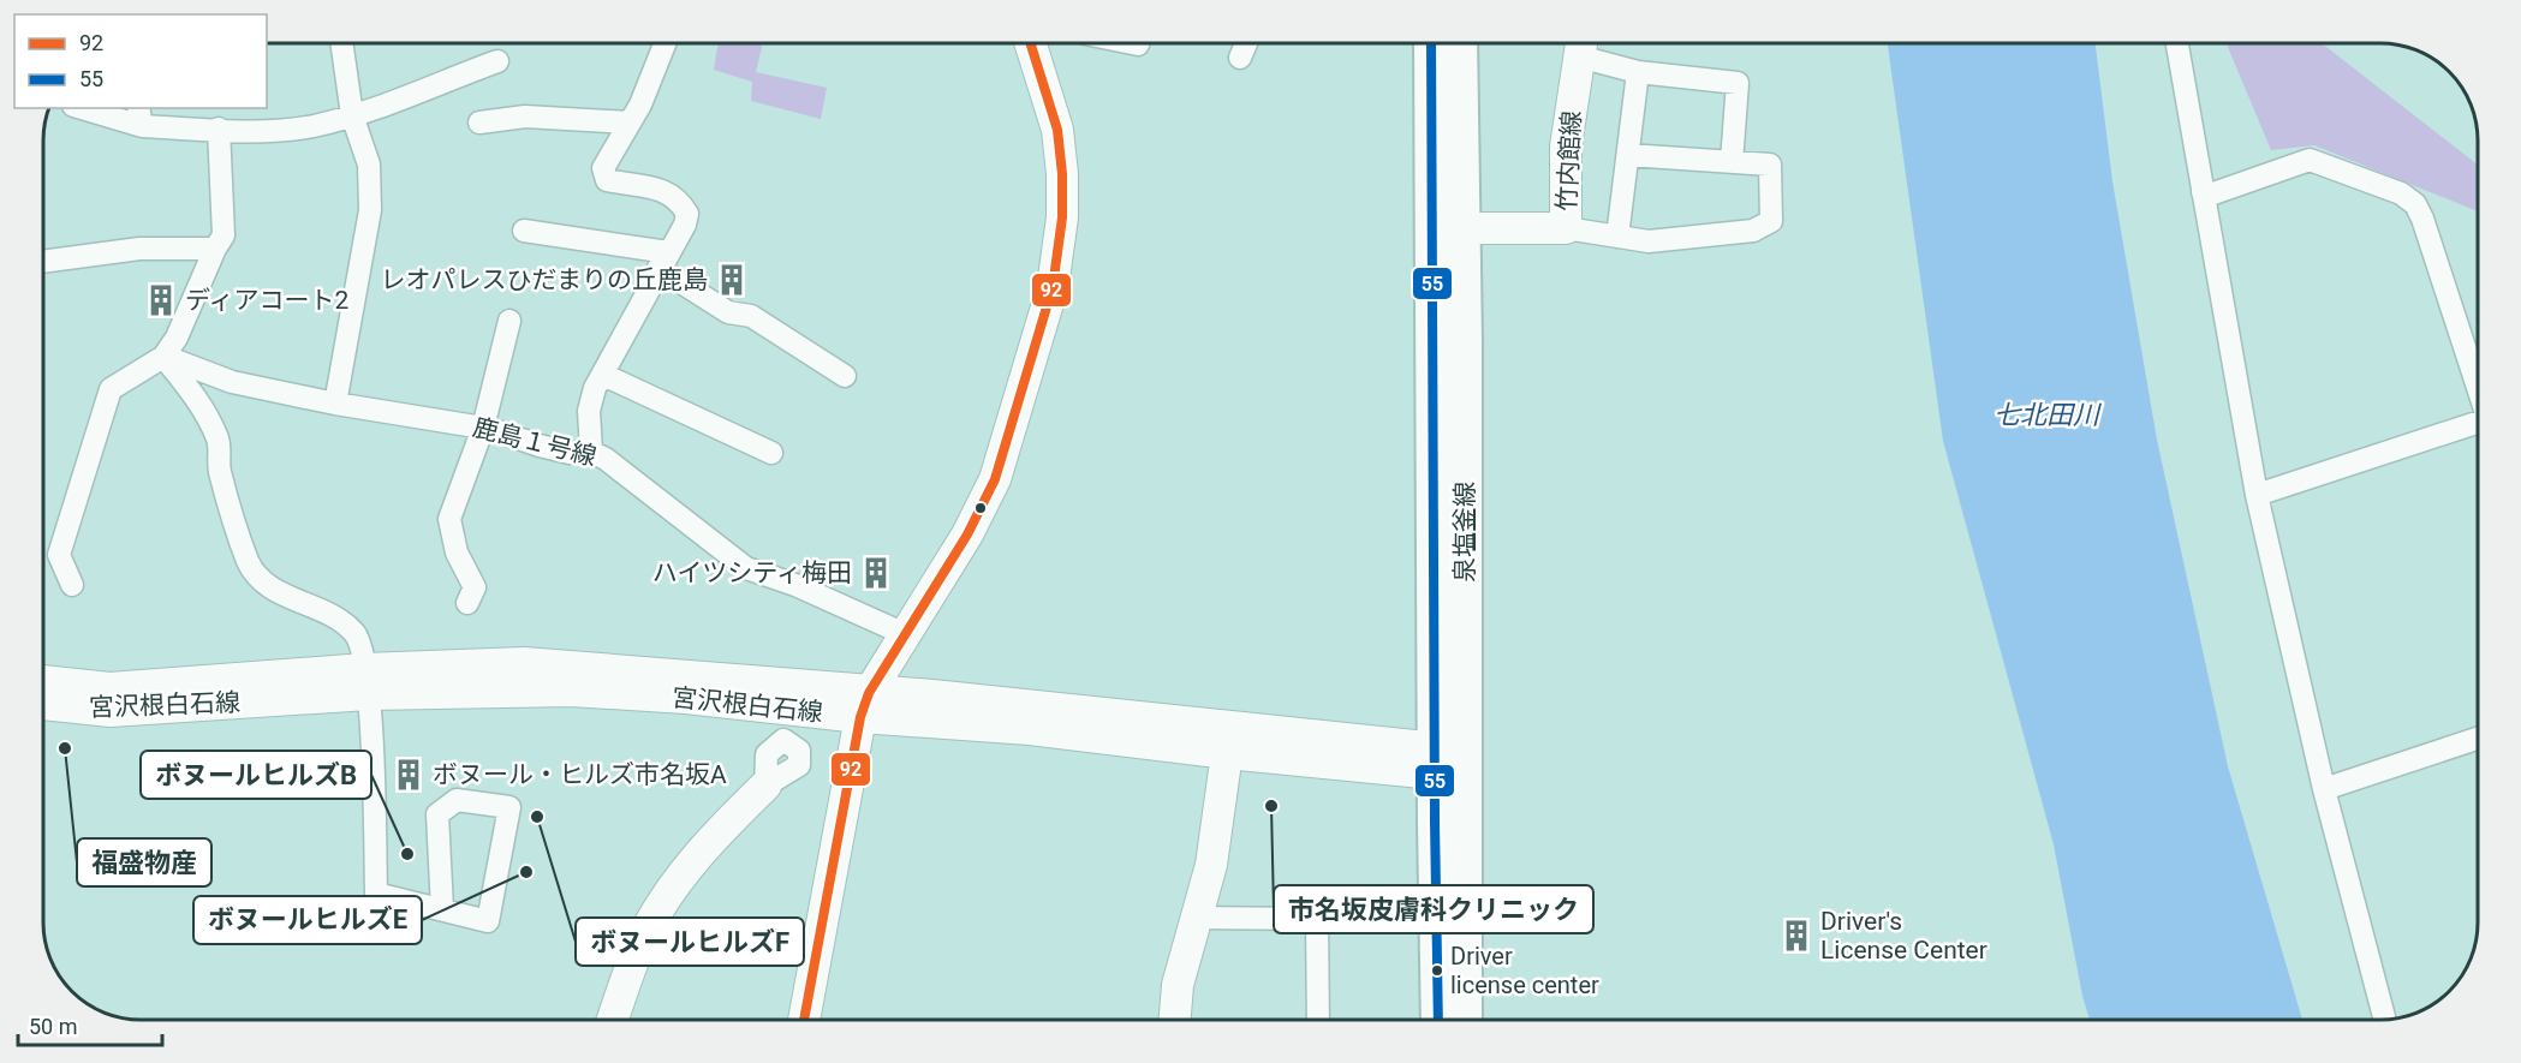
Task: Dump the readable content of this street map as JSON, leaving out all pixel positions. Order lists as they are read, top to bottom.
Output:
{
  "streets": {
    "main road": ["泉塩釜線"],
    "street": ["竹内館線", "鹿島１号線"]
  },
  "crossings": [
    ["竹内館線", "泉塩釜線"]
  ],
  "water": ["七北田川"],
  "places": {
    "building": [
      "レオパレスひだまりの丘鹿島",
      "ディアコート2",
      "ハイツシティ梅田",
      "ボヌール・ヒルズ市名坂A",
      "Driver's License Center"
    ],
    "other": [
      "福盛物産",
      "市名坂皮膚科クリニック",
      "ボヌールヒルズF",
      "ボヌールヒルズB",
      "ボヌールヒルズE",
      "Driver license center"
    ]
  },
  "lines": ["transit line 92", "transit line 55"],
  "legend": ["92", "55"],
  "scale_bar": "50 m"
}
